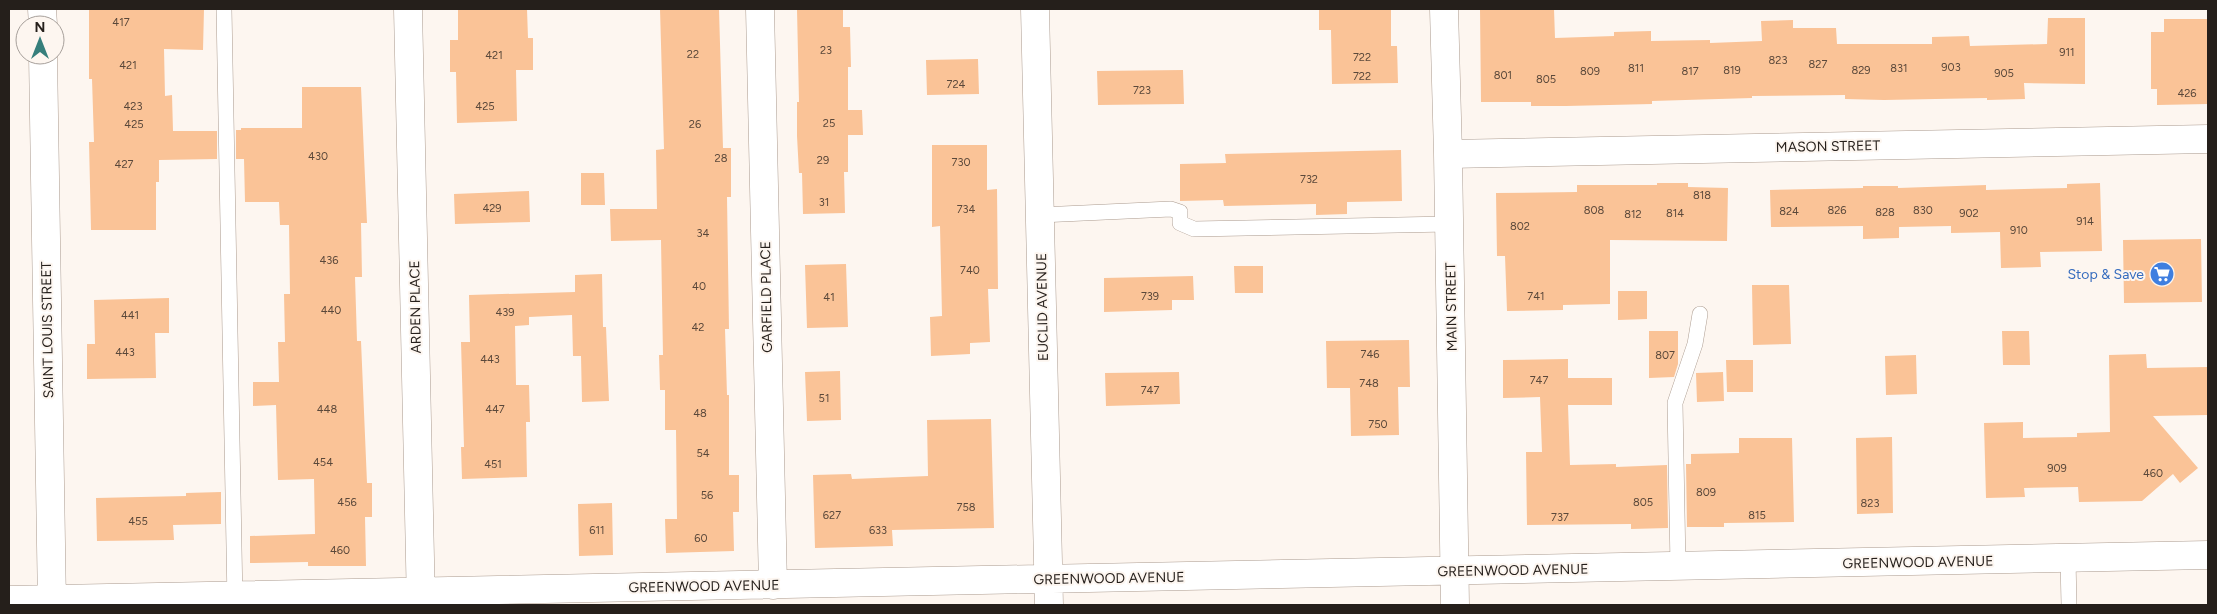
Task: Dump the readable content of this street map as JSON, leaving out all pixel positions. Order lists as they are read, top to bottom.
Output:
{
  "streets": {
    "street": [
      "MASON STREET",
      "GARFIELD PLACE",
      "ARDEN PLACE",
      "EUCLID AVENUE",
      "MAIN STREET",
      "SAINT LOUIS STREET",
      "GREENWOOD AVENUE"
    ]
  },
  "crossings": [
    ["MASON STREET", "MAIN STREET"],
    ["GARFIELD PLACE", "GREENWOOD AVENUE"],
    ["ARDEN PLACE", "GREENWOOD AVENUE"],
    ["EUCLID AVENUE", "GREENWOOD AVENUE"],
    ["MAIN STREET", "GREENWOOD AVENUE"],
    ["SAINT LOUIS STREET", "GREENWOOD AVENUE"]
  ],
  "places": {
    "supermarket": ["Stop & Save"]
  },
  "house_numbers": [
    "417",
    "23",
    "911",
    "22",
    "421",
    "722",
    "823",
    "827",
    "421",
    "903",
    "811",
    "831",
    "819",
    "829",
    "809",
    "817",
    "905",
    "801",
    "722",
    "805",
    "724",
    "723",
    "426",
    "423",
    "425",
    "25",
    "425",
    "26",
    "430",
    "28",
    "29",
    "730",
    "427",
    "732",
    "818",
    "31",
    "429",
    "734",
    "808",
    "826",
    "830",
    "824",
    "828",
    "814",
    "902",
    "812",
    "914",
    "802",
    "910",
    "34",
    "436",
    "740",
    "40",
    "739",
    "741",
    "41",
    "440",
    "439",
    "441",
    "42",
    "443",
    "746",
    "807",
    "443",
    "747",
    "748",
    "747",
    "51",
    "448",
    "447",
    "48",
    "750",
    "54",
    "454",
    "451",
    "909",
    "460",
    "809",
    "56",
    "456",
    "805",
    "823",
    "758",
    "627",
    "815",
    "737",
    "455",
    "611",
    "633",
    "60",
    "460"
  ],
  "north": "top"
}
